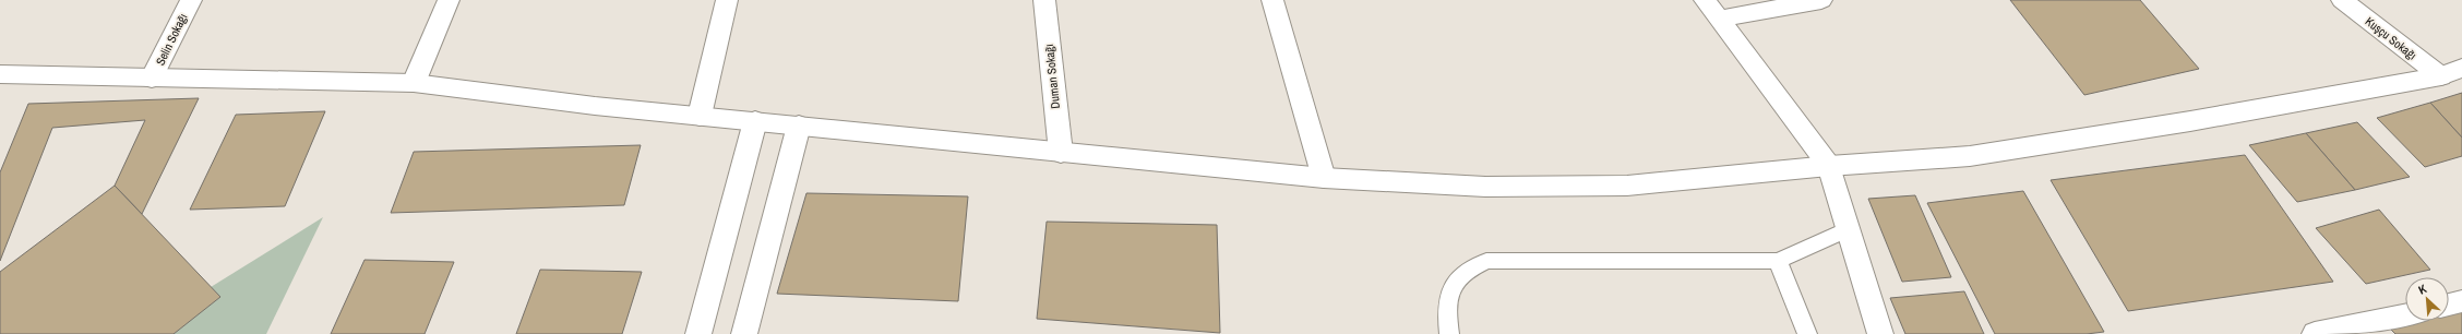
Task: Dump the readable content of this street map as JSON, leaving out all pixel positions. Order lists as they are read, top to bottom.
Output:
{
  "streets": {
    "street": ["Kuşçu Sokağı", "Selin Sokağı", "Duman Sokağı"]
  },
  "north": "top left"
}
